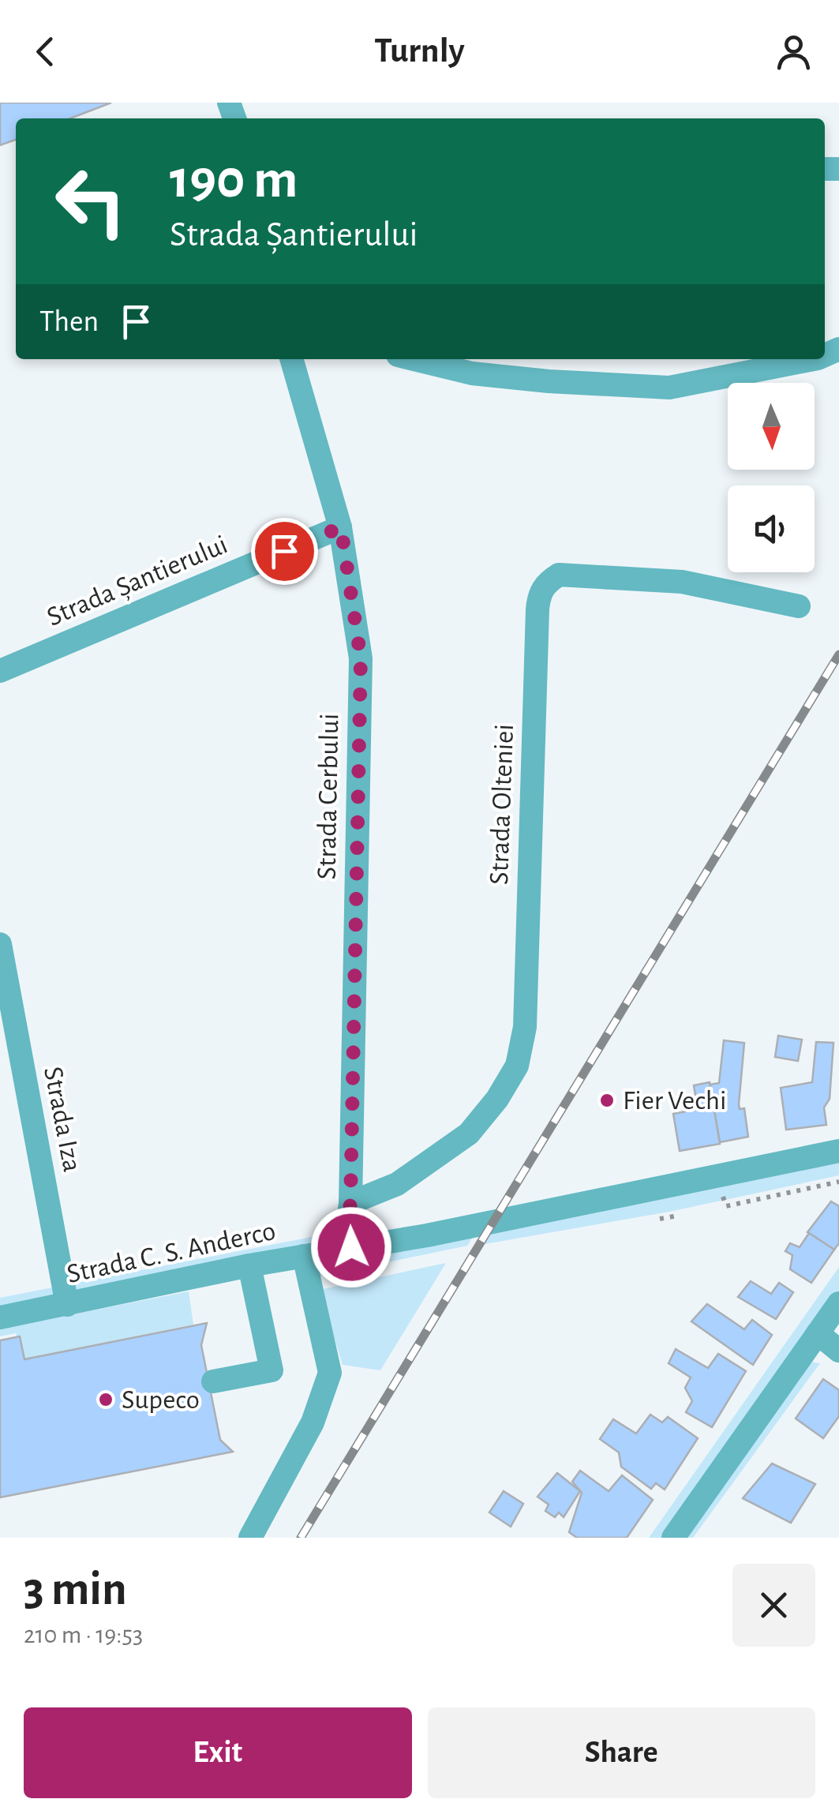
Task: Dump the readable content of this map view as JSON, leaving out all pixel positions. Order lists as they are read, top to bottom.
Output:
{
  "streets": {
    "street": [
      "Strada Șantierului",
      "Strada Cerbului",
      "Strada Olteniei",
      "Strada Iza",
      "Strada C. S. Anderco"
    ]
  },
  "crossings": [
    ["Strada Șantierului", "Strada Cerbului"],
    ["Strada Cerbului", "Strada Olteniei"],
    ["Strada Cerbului", "Strada C. S. Anderco"],
    ["Strada Iza", "Strada C. S. Anderco"]
  ],
  "places": ["Fier Vechi", "Supeco"],
  "north": "bottom",
  "page": {
    "header": "Turnly",
    "turn": ["190 m", "Strada Șantierului"],
    "then": "Then",
    "heading": ["3 min", "210 m · 19:53"],
    "buttons": ["Exit", "Share"]
  }
}
